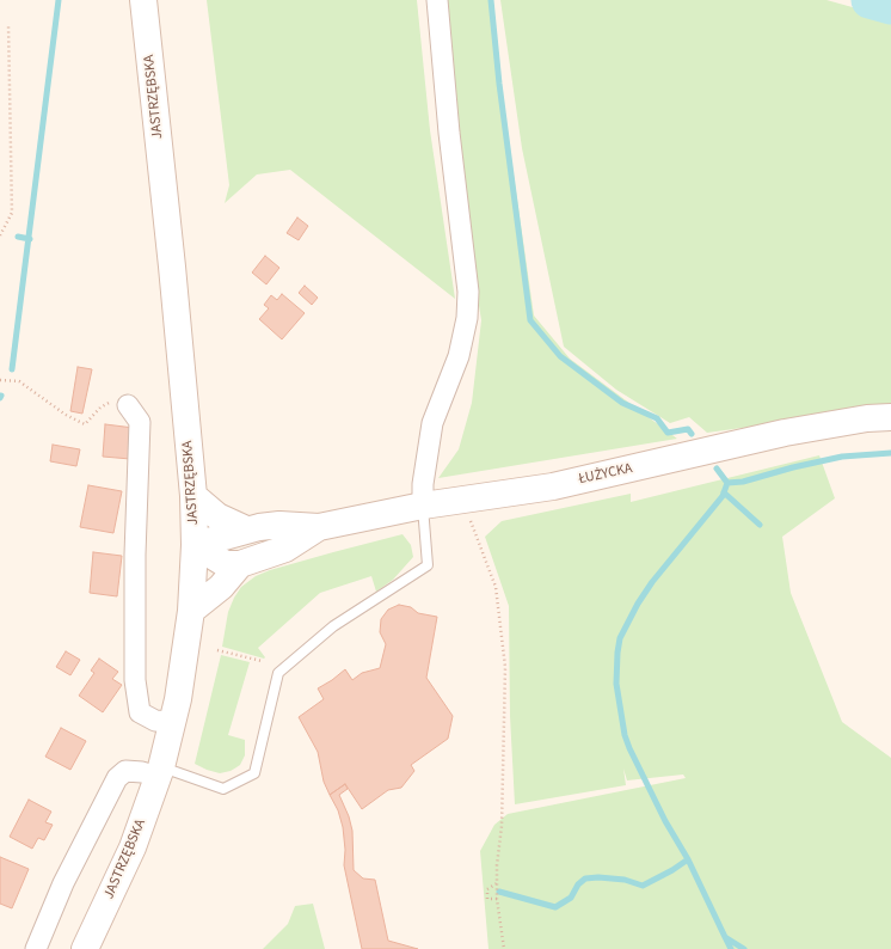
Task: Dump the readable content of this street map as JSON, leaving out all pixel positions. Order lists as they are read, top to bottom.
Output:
{
  "streets": {
    "main road": ["JASTRZĘBSKA", "ŁUŻYCKA"]
  },
  "crossings": [
    ["JASTRZĘBSKA", "ŁUŻYCKA"]
  ]
}
